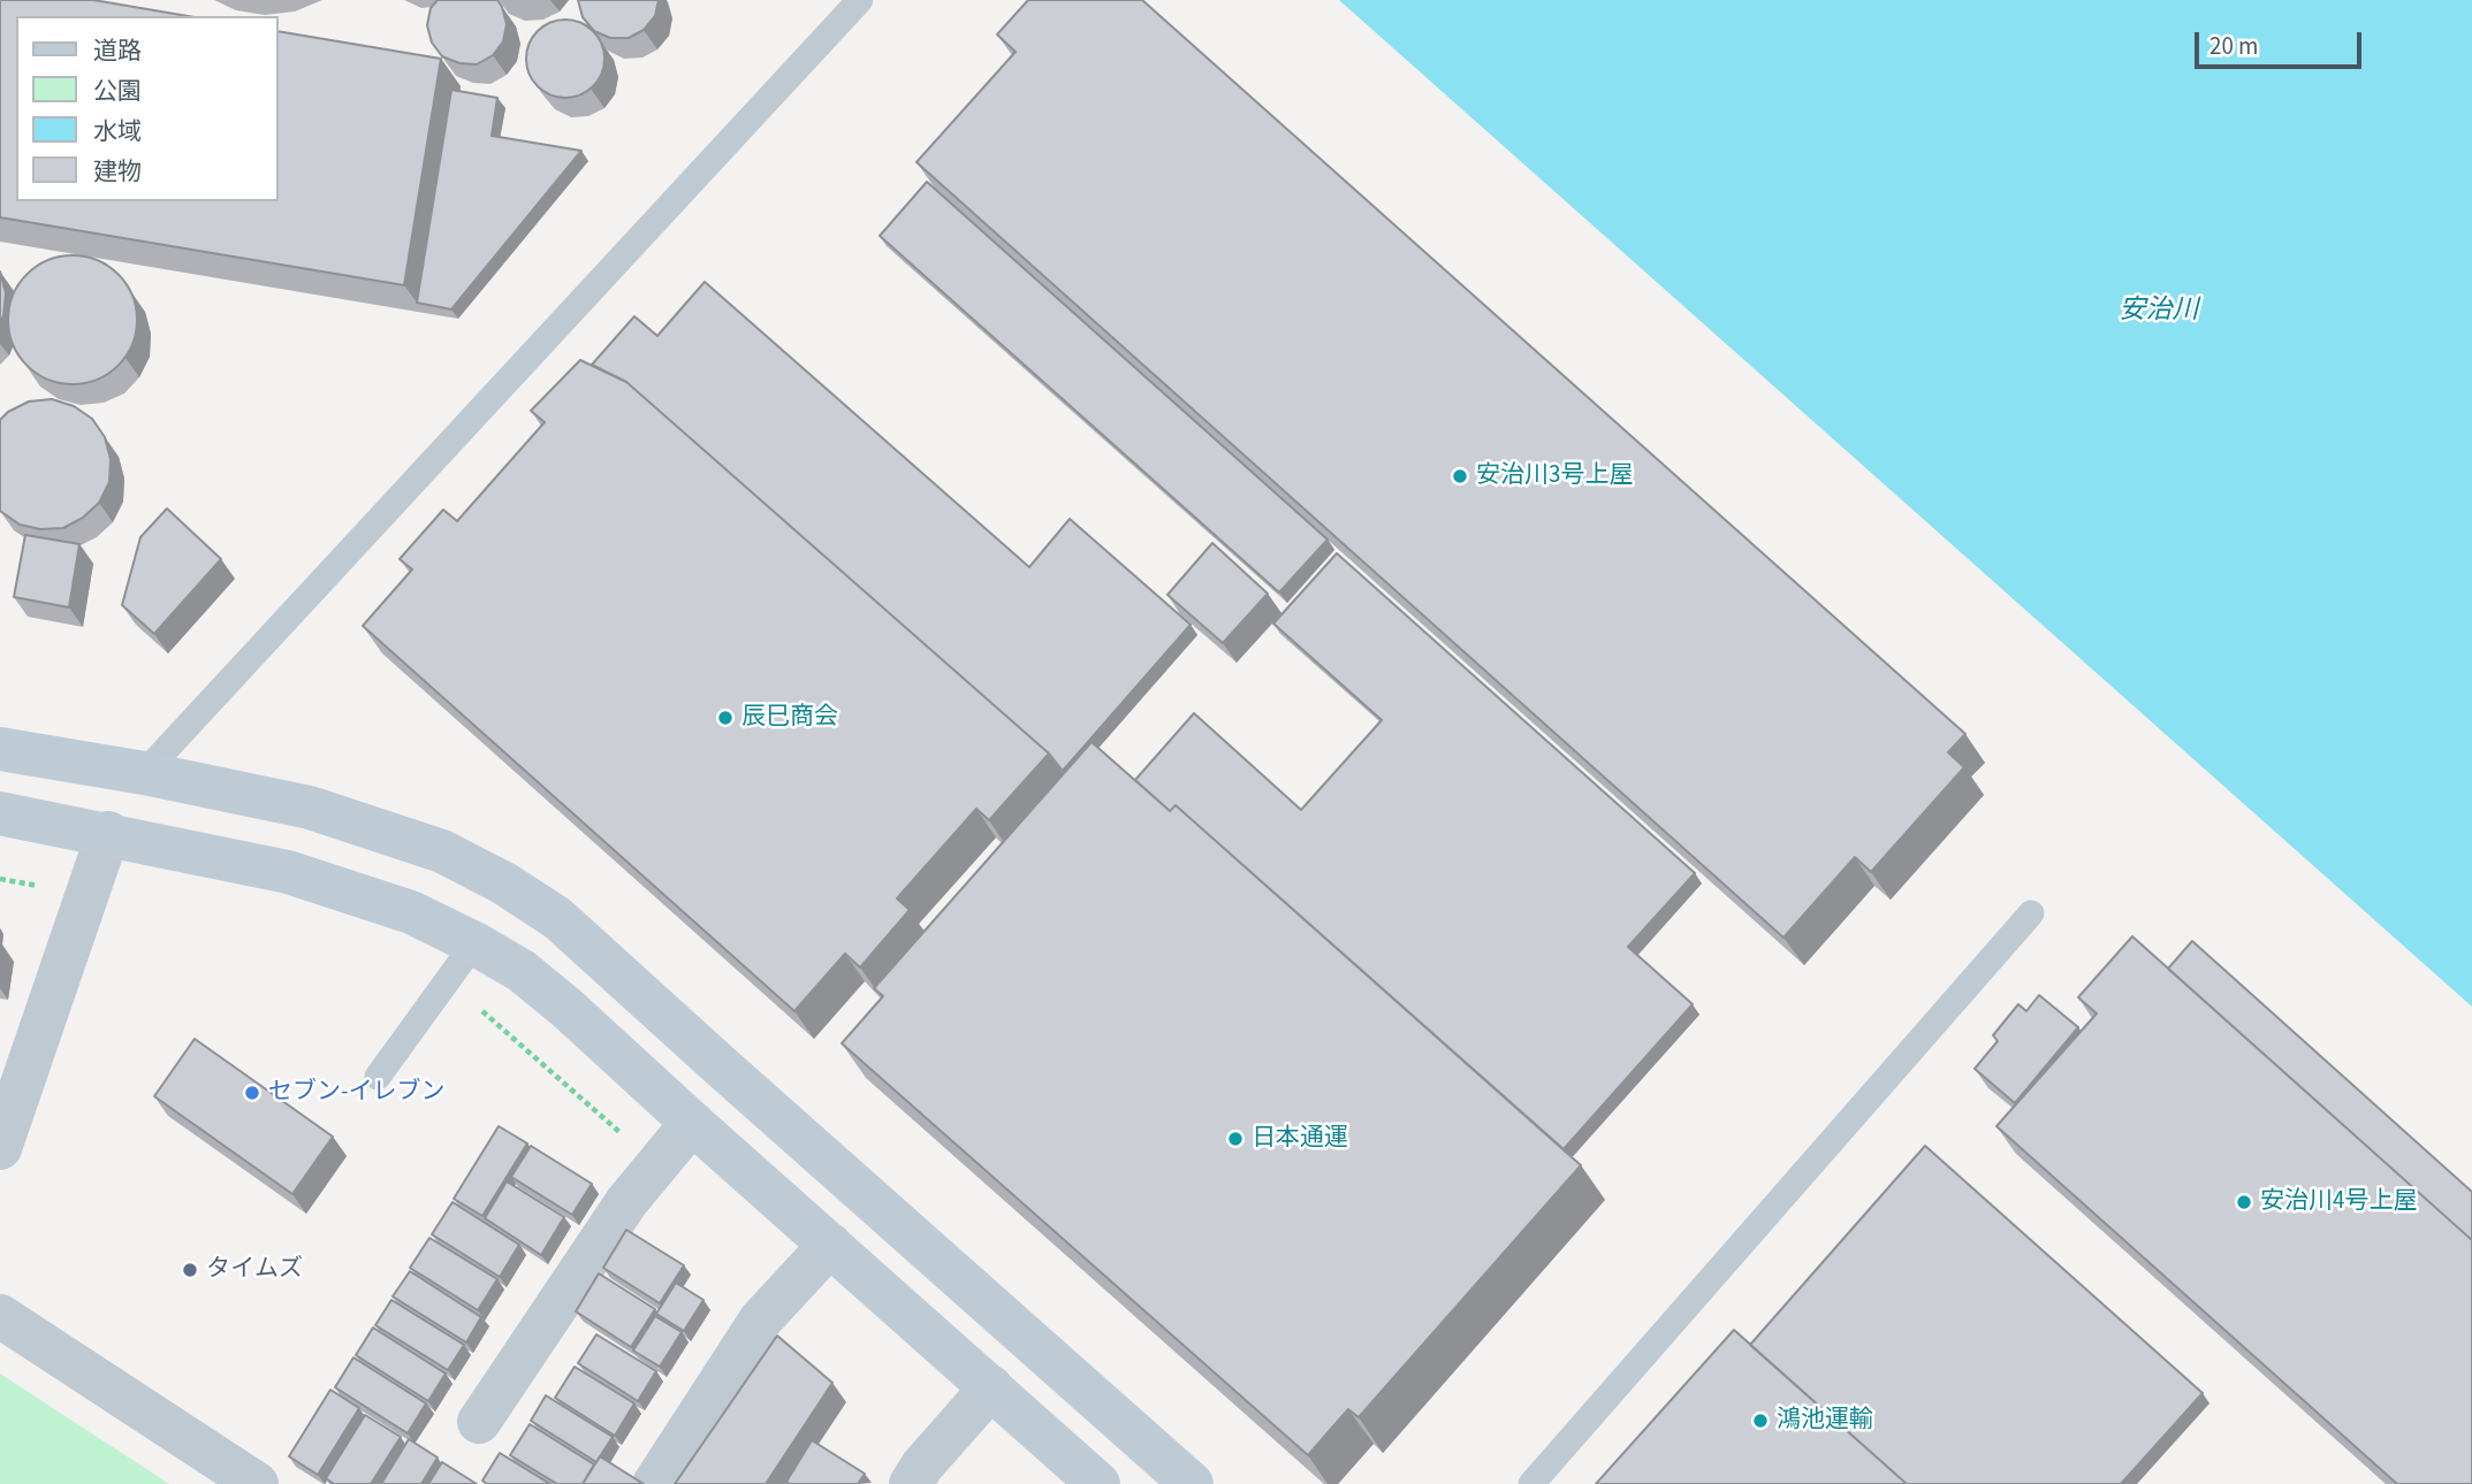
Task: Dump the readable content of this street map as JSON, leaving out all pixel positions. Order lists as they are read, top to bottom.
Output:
{
  "water": ["安治川"],
  "places": [
    "安治川3号上屋",
    "辰巳商会",
    "セブン-イレブン",
    "日本通運",
    "安治川4号上屋",
    "タイムズ",
    "鴻池運輸"
  ],
  "legend": [
    "道路",
    "公園",
    "水域",
    "建物"
  ],
  "scale_bar": "20 m"
}
